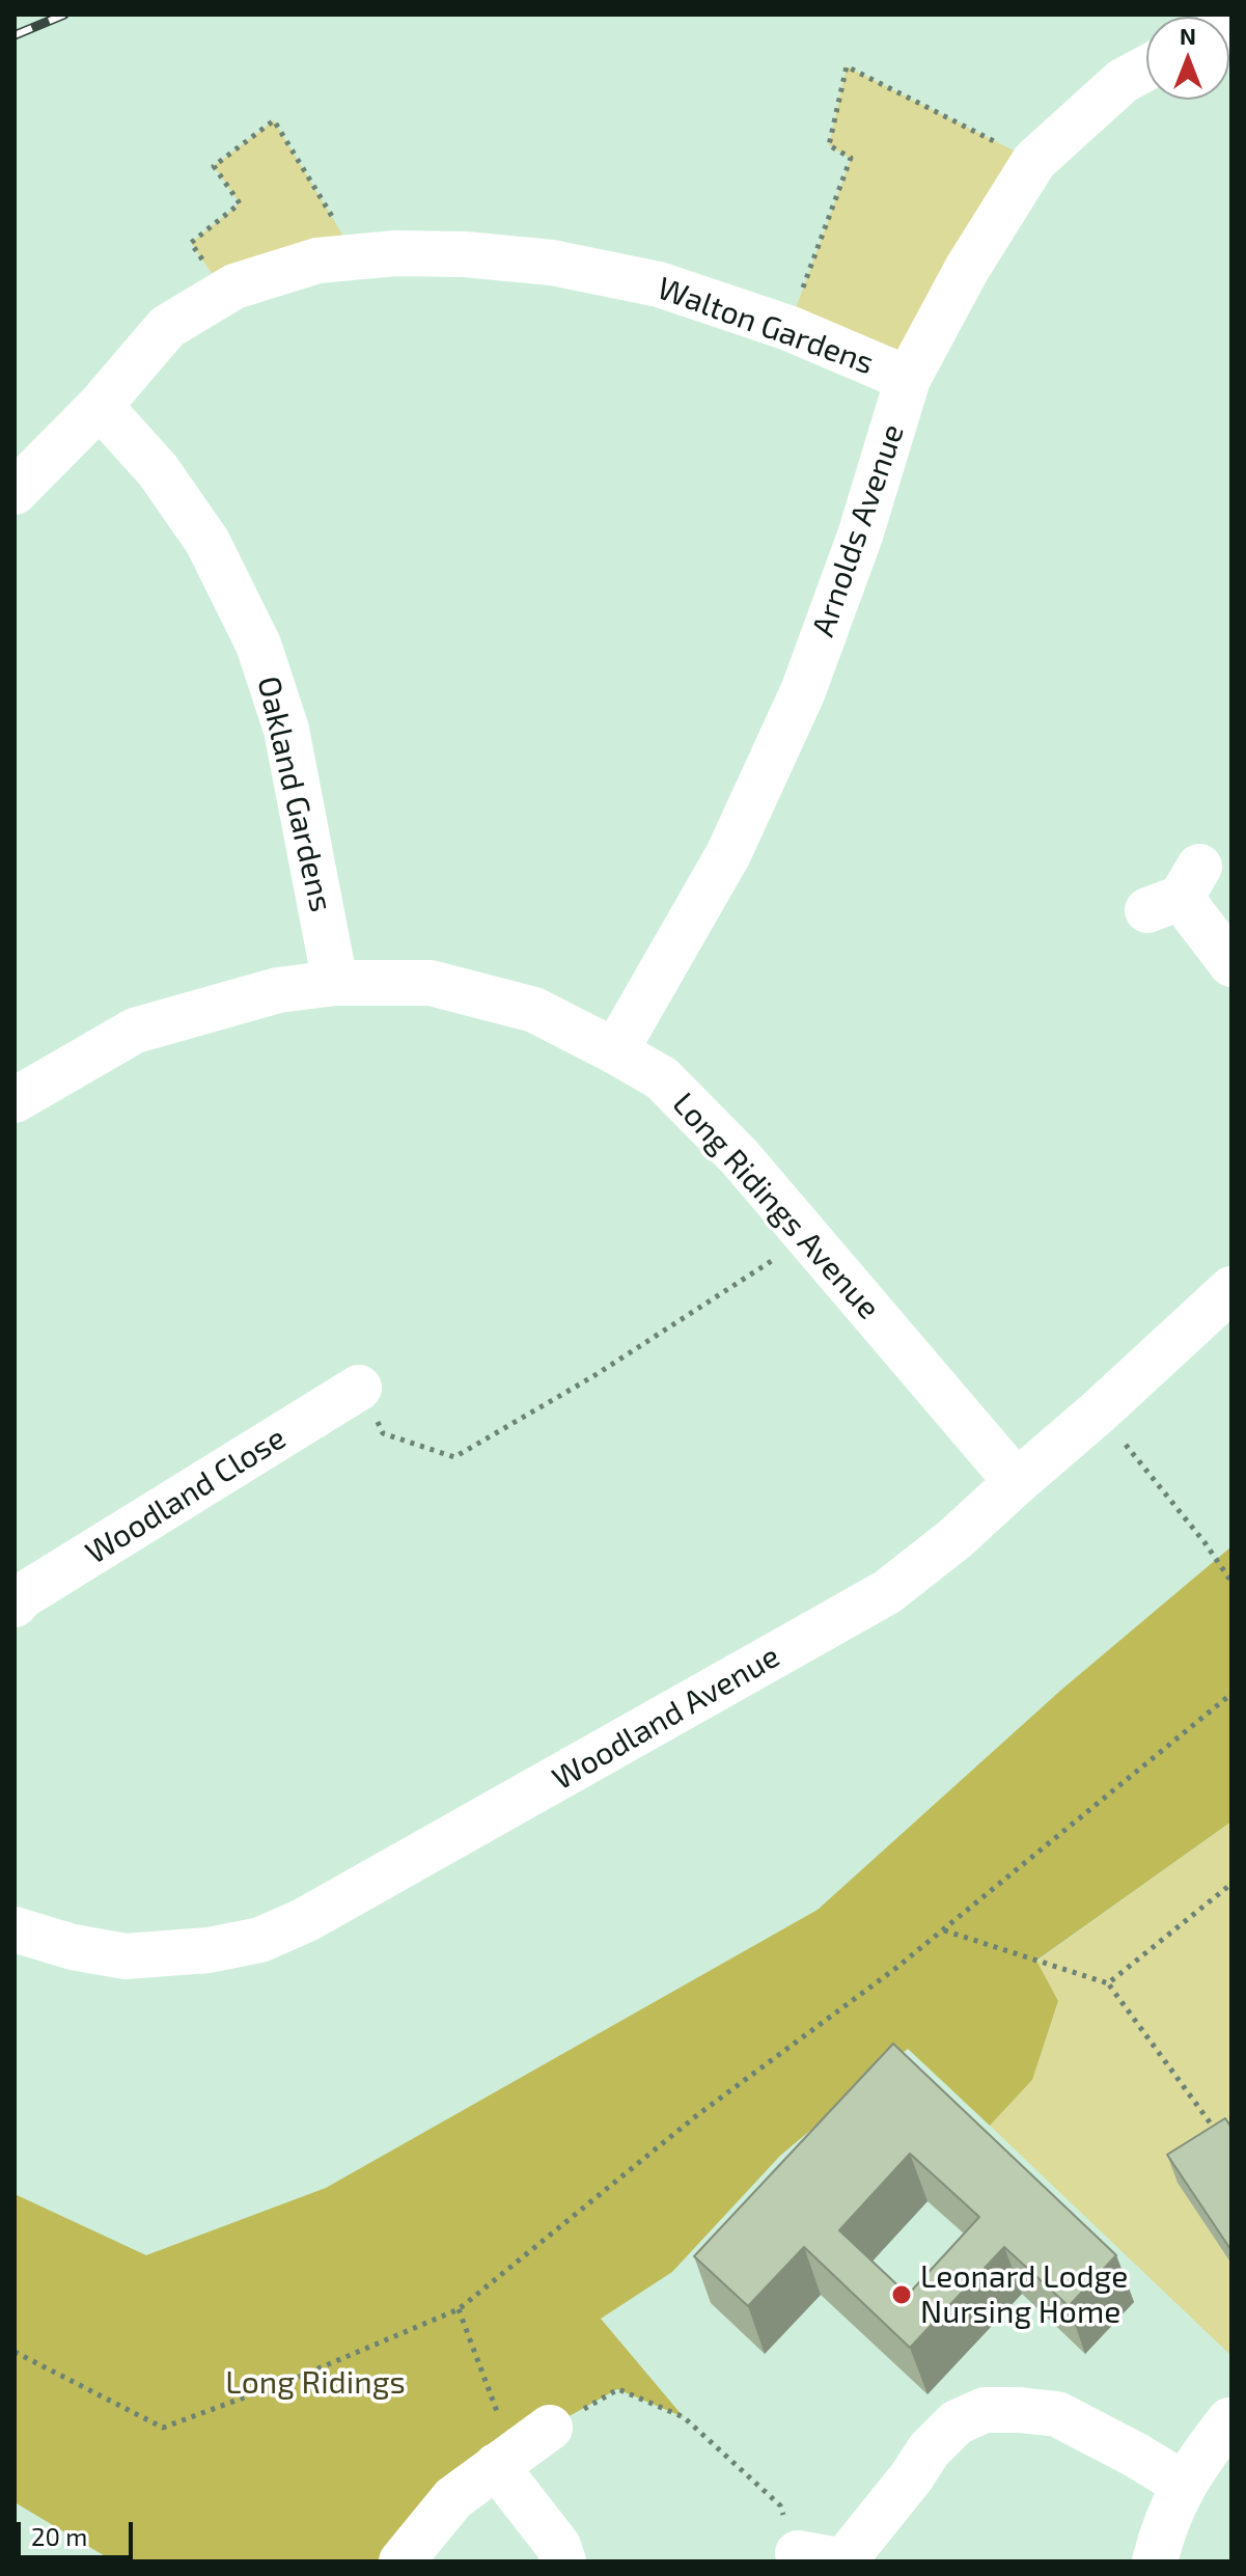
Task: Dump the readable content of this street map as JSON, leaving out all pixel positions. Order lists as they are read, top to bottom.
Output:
{
  "streets": {
    "street": [
      "Walton Gardens",
      "Arnolds Avenue",
      "Oakland Gardens",
      "Long Ridings Avenue",
      "Woodland Close",
      "Woodland Avenue"
    ]
  },
  "crossings": [
    ["Walton Gardens", "Arnolds Avenue"],
    ["Walton Gardens", "Oakland Gardens"],
    ["Arnolds Avenue", "Long Ridings Avenue"],
    ["Oakland Gardens", "Long Ridings Avenue"],
    ["Long Ridings Avenue", "Woodland Avenue"]
  ],
  "parks": ["Long Ridings"],
  "places": ["Leonard Lodge Nursing Home"],
  "scale_bar": "20 m",
  "north": "top"
}
